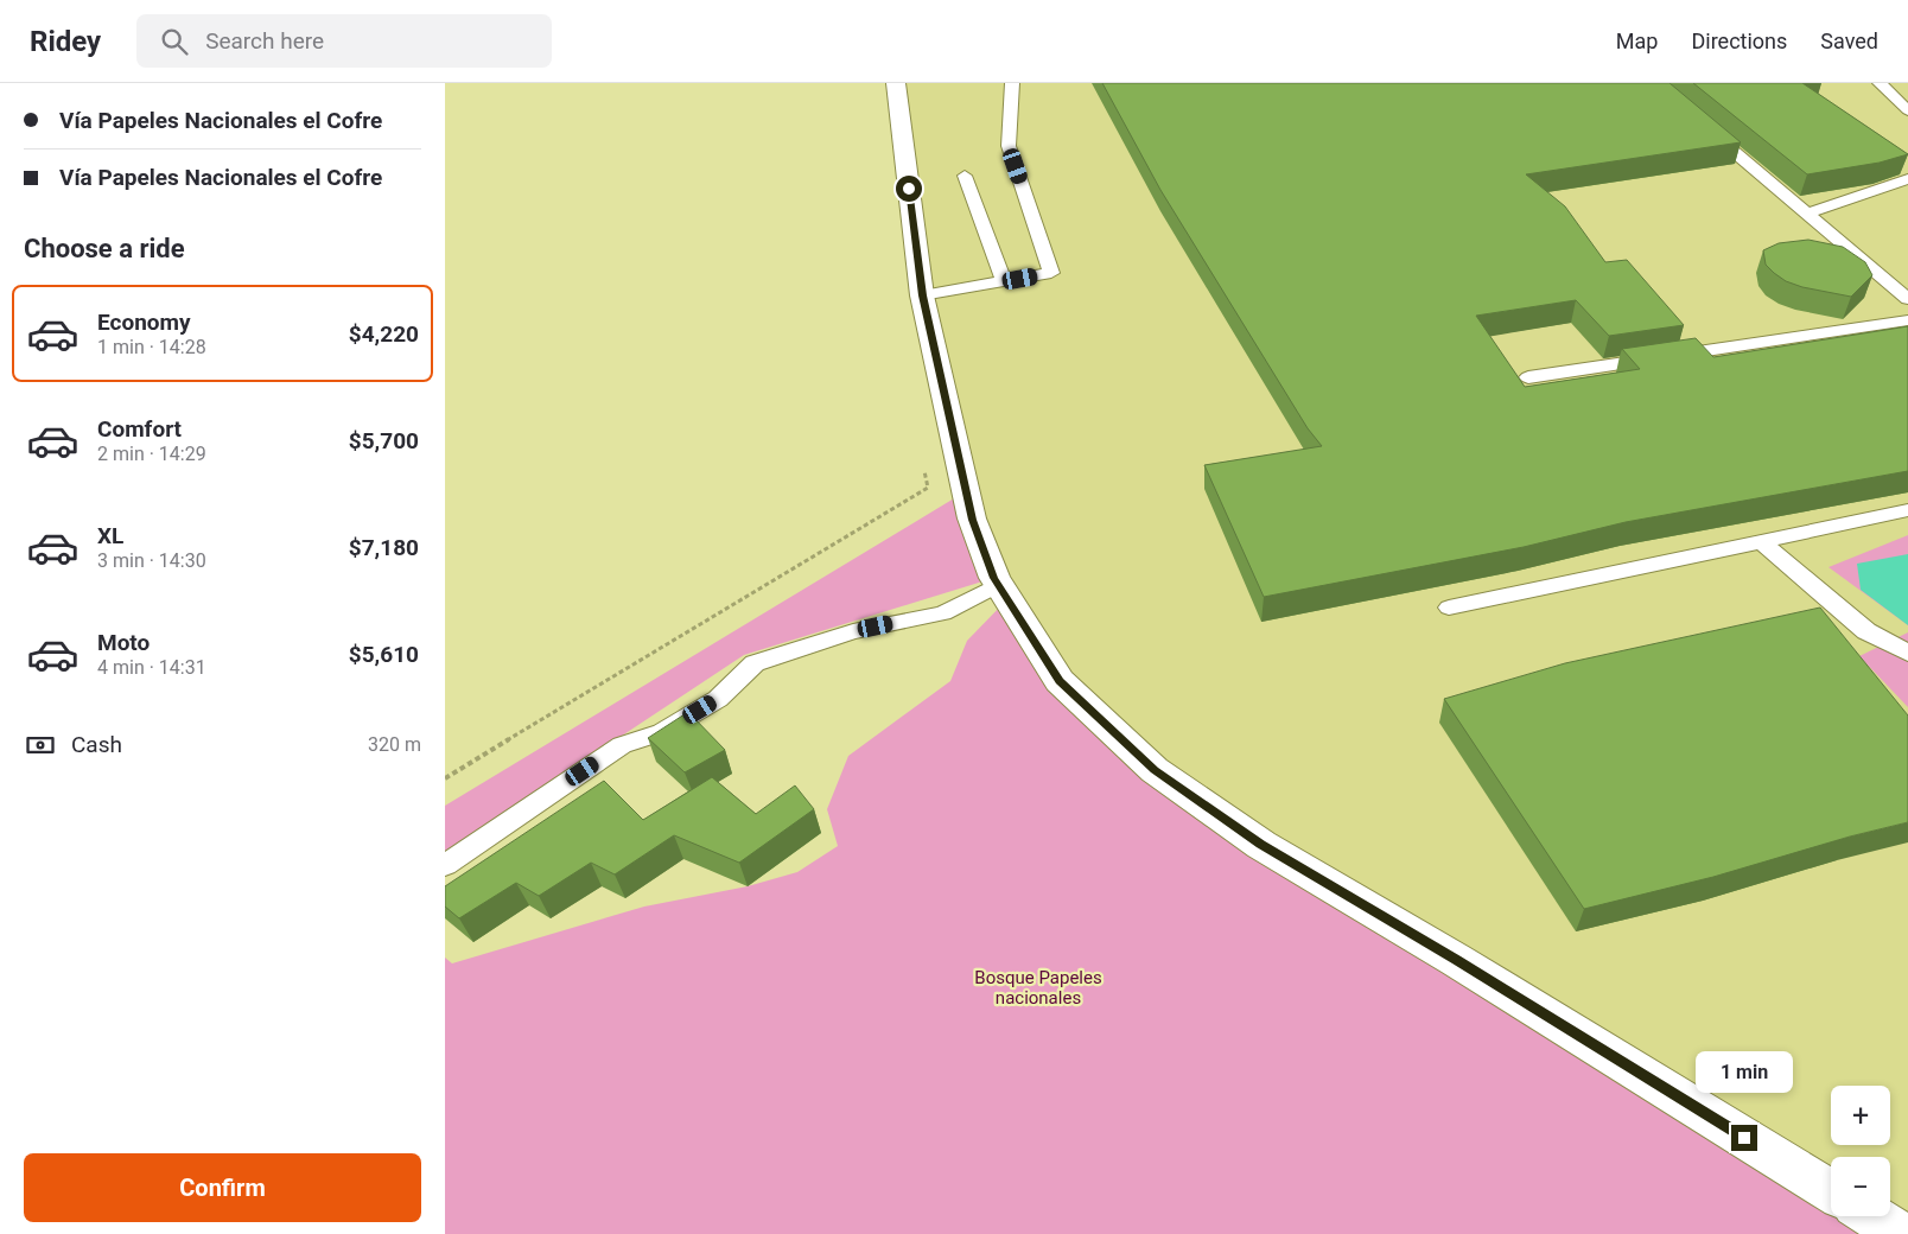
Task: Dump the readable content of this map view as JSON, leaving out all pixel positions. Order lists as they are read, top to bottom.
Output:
{
  "parks": ["Bosque Papeles nacionales"],
  "page": {
    "header": "Ridey",
    "search": "Search here",
    "nav": ["Map", "Directions", "Saved"],
    "banner": ["Vía Papeles Nacionales el Cofre", "Vía Papeles Nacionales el Cofre"],
    "heading": "Choose a ride",
    "list": [
      {
        "name": "Economy",
        "note": "1 min · 14:28",
        "value": "$4,220"
      },
      {
        "name": "Comfort",
        "note": "2 min · 14:29",
        "value": "$5,700"
      },
      {
        "name": "XL",
        "note": "3 min · 14:30",
        "value": "$7,180"
      },
      {
        "name": "Moto",
        "note": "4 min · 14:31",
        "value": "$5,610"
      }
    ],
    "pay": ["Cash", "320 m"],
    "bubble": "1 min",
    "map_buttons": ["+", "−"],
    "buttons": "Confirm"
  }
}
